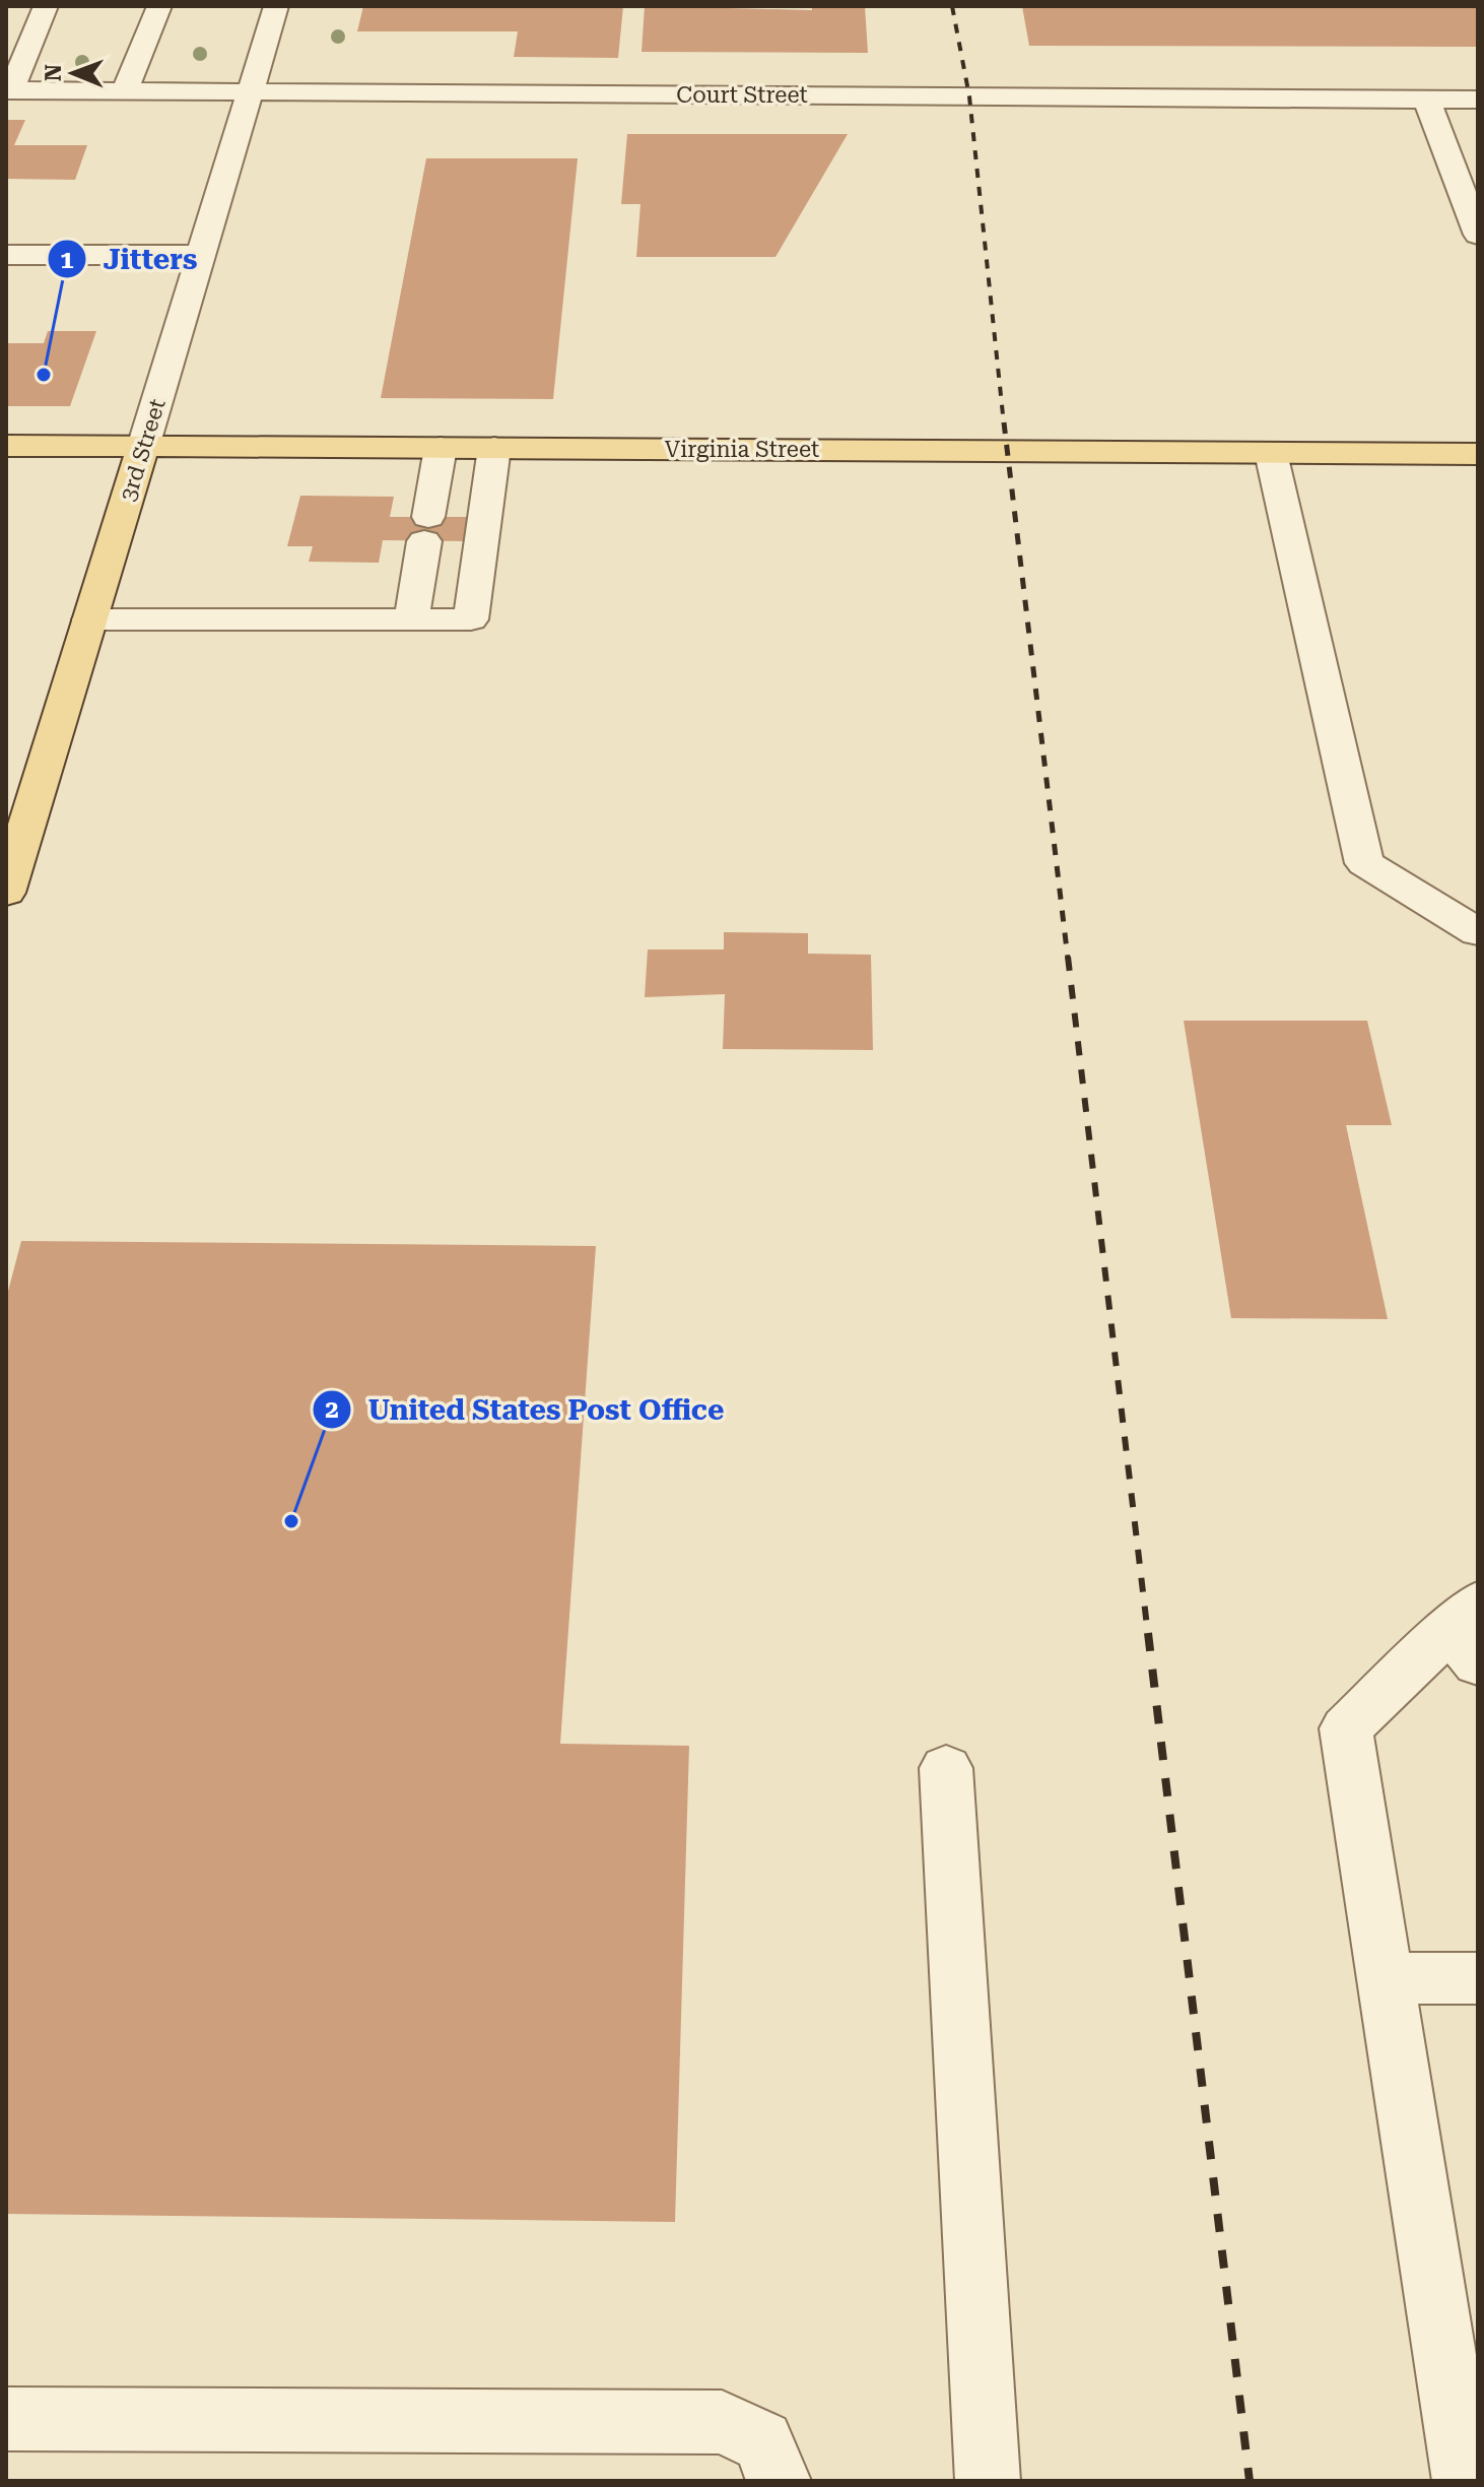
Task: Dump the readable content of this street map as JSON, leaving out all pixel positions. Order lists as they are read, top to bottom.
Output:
{
  "streets": {
    "main road": ["Virginia Street", "3rd Street"],
    "street": ["Court Street"]
  },
  "crossings": [
    ["Court Street", "3rd Street"],
    ["Virginia Street", "3rd Street"]
  ],
  "places": ["Jitters", "United States Post Office"],
  "north": "left"
}
